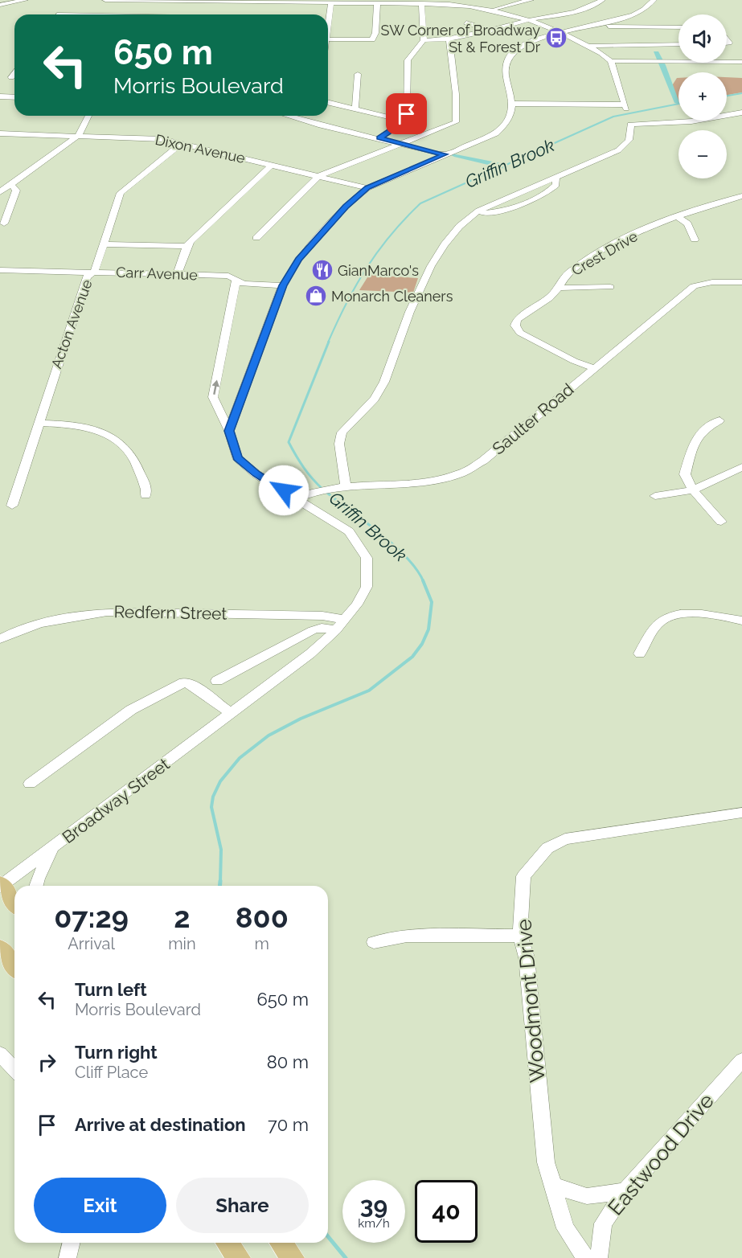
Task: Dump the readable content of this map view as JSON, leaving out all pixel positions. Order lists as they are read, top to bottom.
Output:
{
  "streets": {
    "street": [
      "Dixon Avenue",
      "Crest Drive",
      "Carr Avenue",
      "Acton Avenue",
      "Saulter Road",
      "Redfern Street",
      "Broadway Street",
      "Woodmont Drive",
      "Eastwood Drive"
    ]
  },
  "crossings": [
    ["Dixon Avenue", "Acton Avenue"],
    ["Crest Drive", "Saulter Road"],
    ["Carr Avenue", "Acton Avenue"],
    ["Saulter Road", "Broadway Street"],
    ["Redfern Street", "Broadway Street"]
  ],
  "water": ["Griffin Brook"],
  "places": {
    "bus stop": ["SW Corner of Broadway St & Forest Dr"],
    "restaurant": ["GianMarco's"],
    "shop": ["Monarch Cleaners"]
  },
  "page": {
    "map_buttons": ["+", "−"],
    "turn": ["650 m", "Morris Boulevard"],
    "eta": [
      "07:29",
      "Arrival",
      "2",
      "min",
      "800",
      "m"
    ],
    "list": [
      {
        "name": "Turn left",
        "note": "Morris Boulevard",
        "value": "650 m"
      },
      {
        "name": "Turn right",
        "note": "Cliff Place",
        "value": "80 m"
      },
      {
        "name": "Arrive at destination",
        "value": "70 m"
      }
    ],
    "buttons": ["Exit", "Share"],
    "speed": "39 km/h",
    "limit": "40"
  }
}
